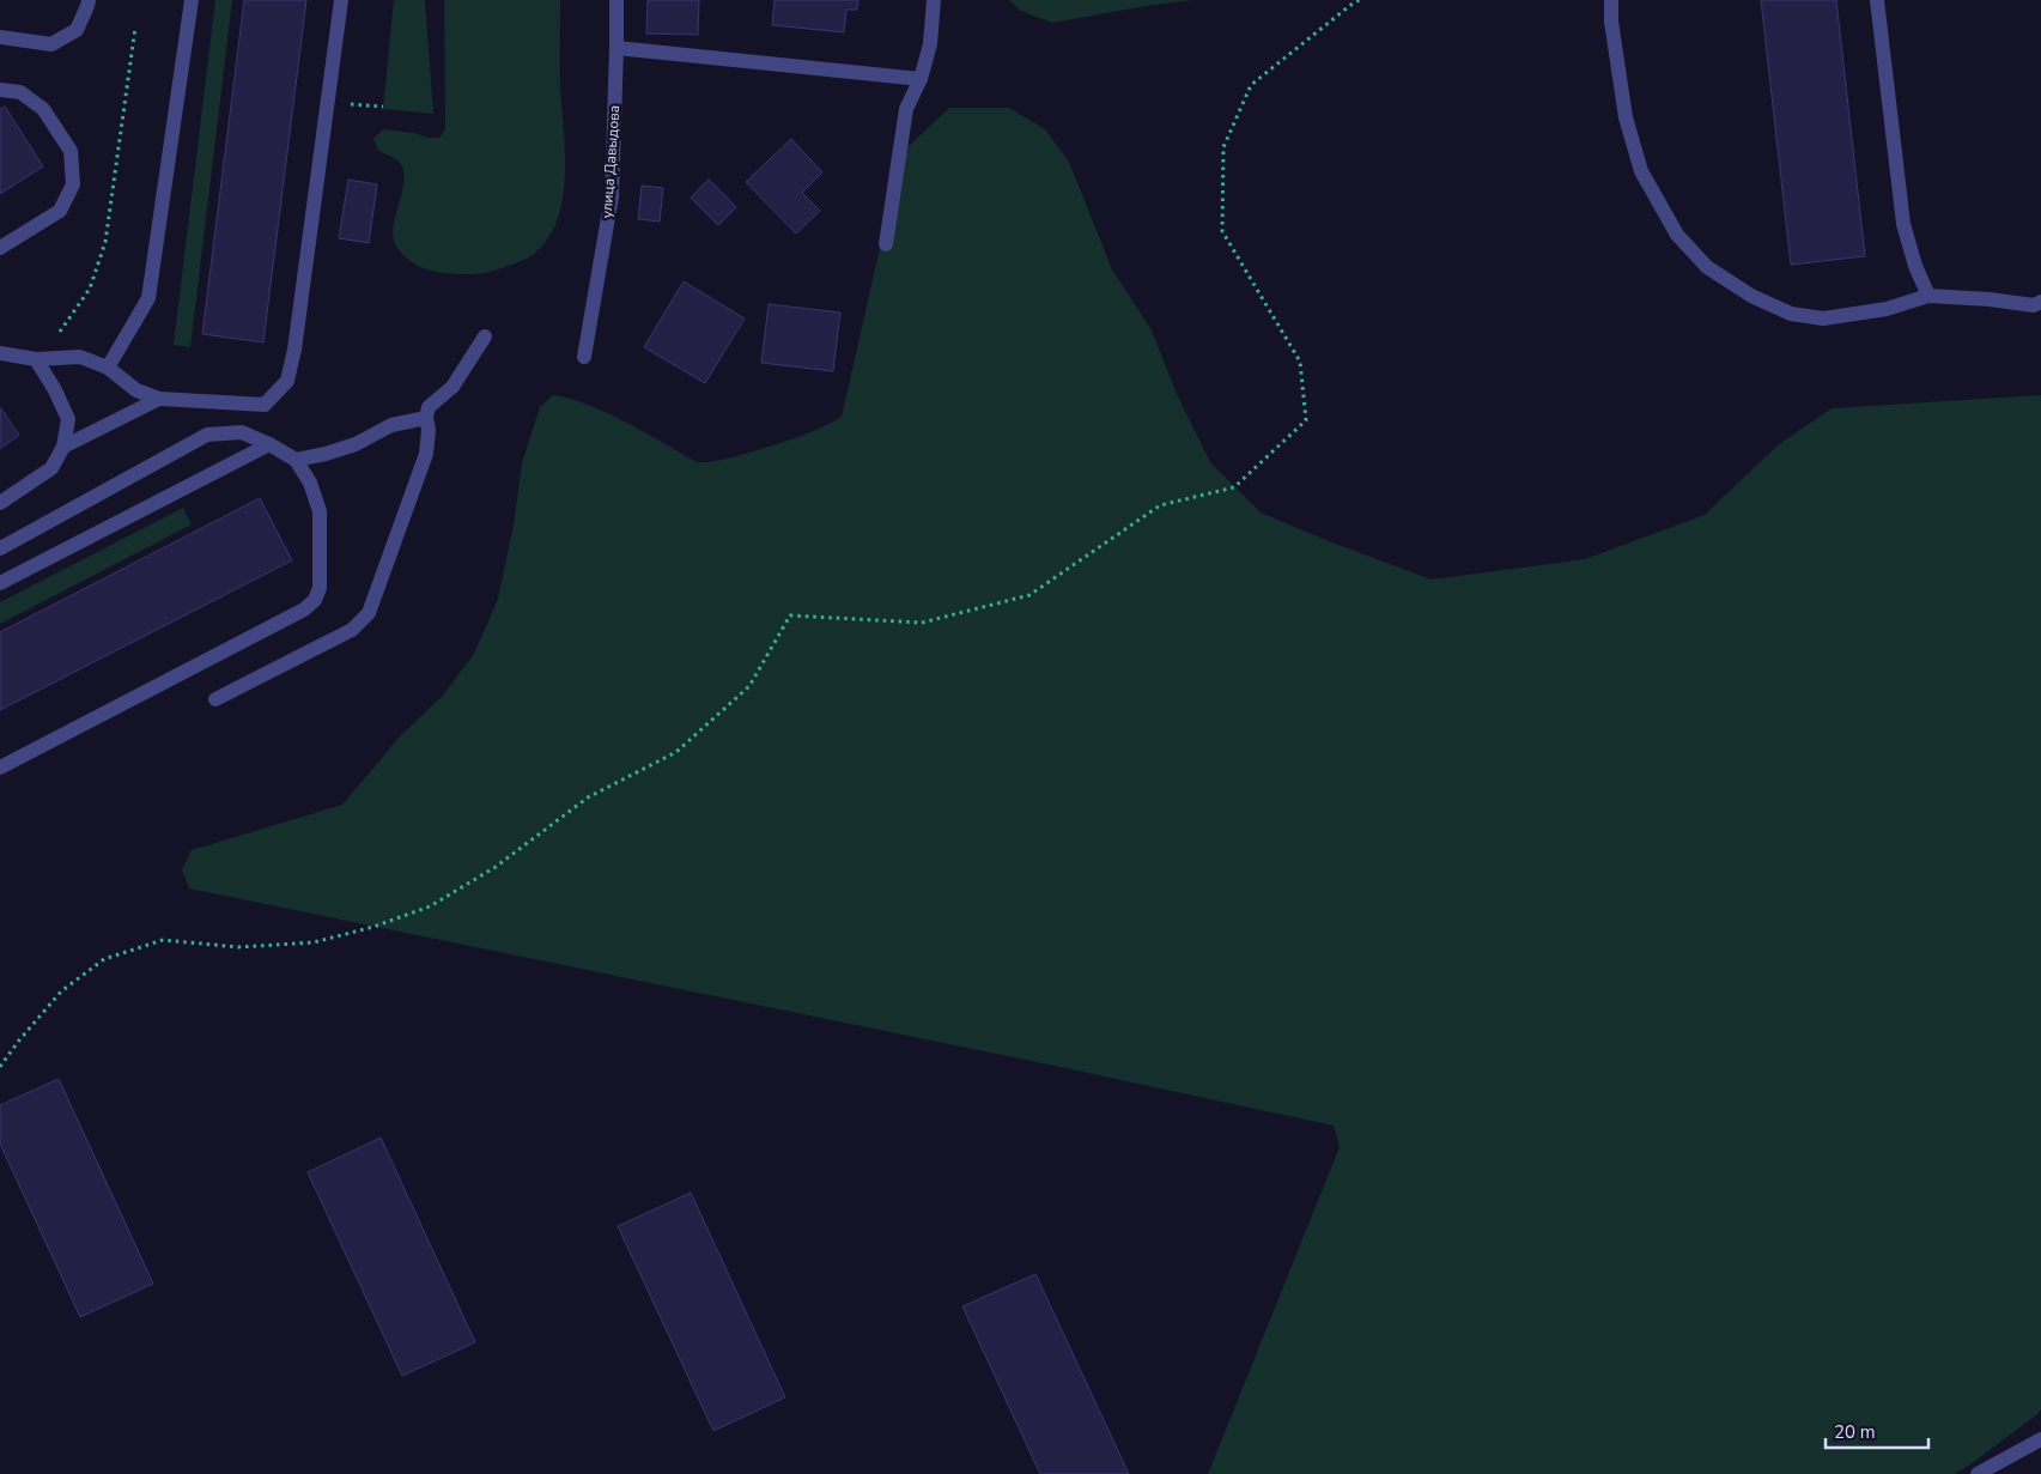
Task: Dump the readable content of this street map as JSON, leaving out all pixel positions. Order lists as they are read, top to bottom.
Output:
{
  "streets": {
    "lane": ["улица Давыдова"]
  },
  "scale_bar": "20 m"
}
